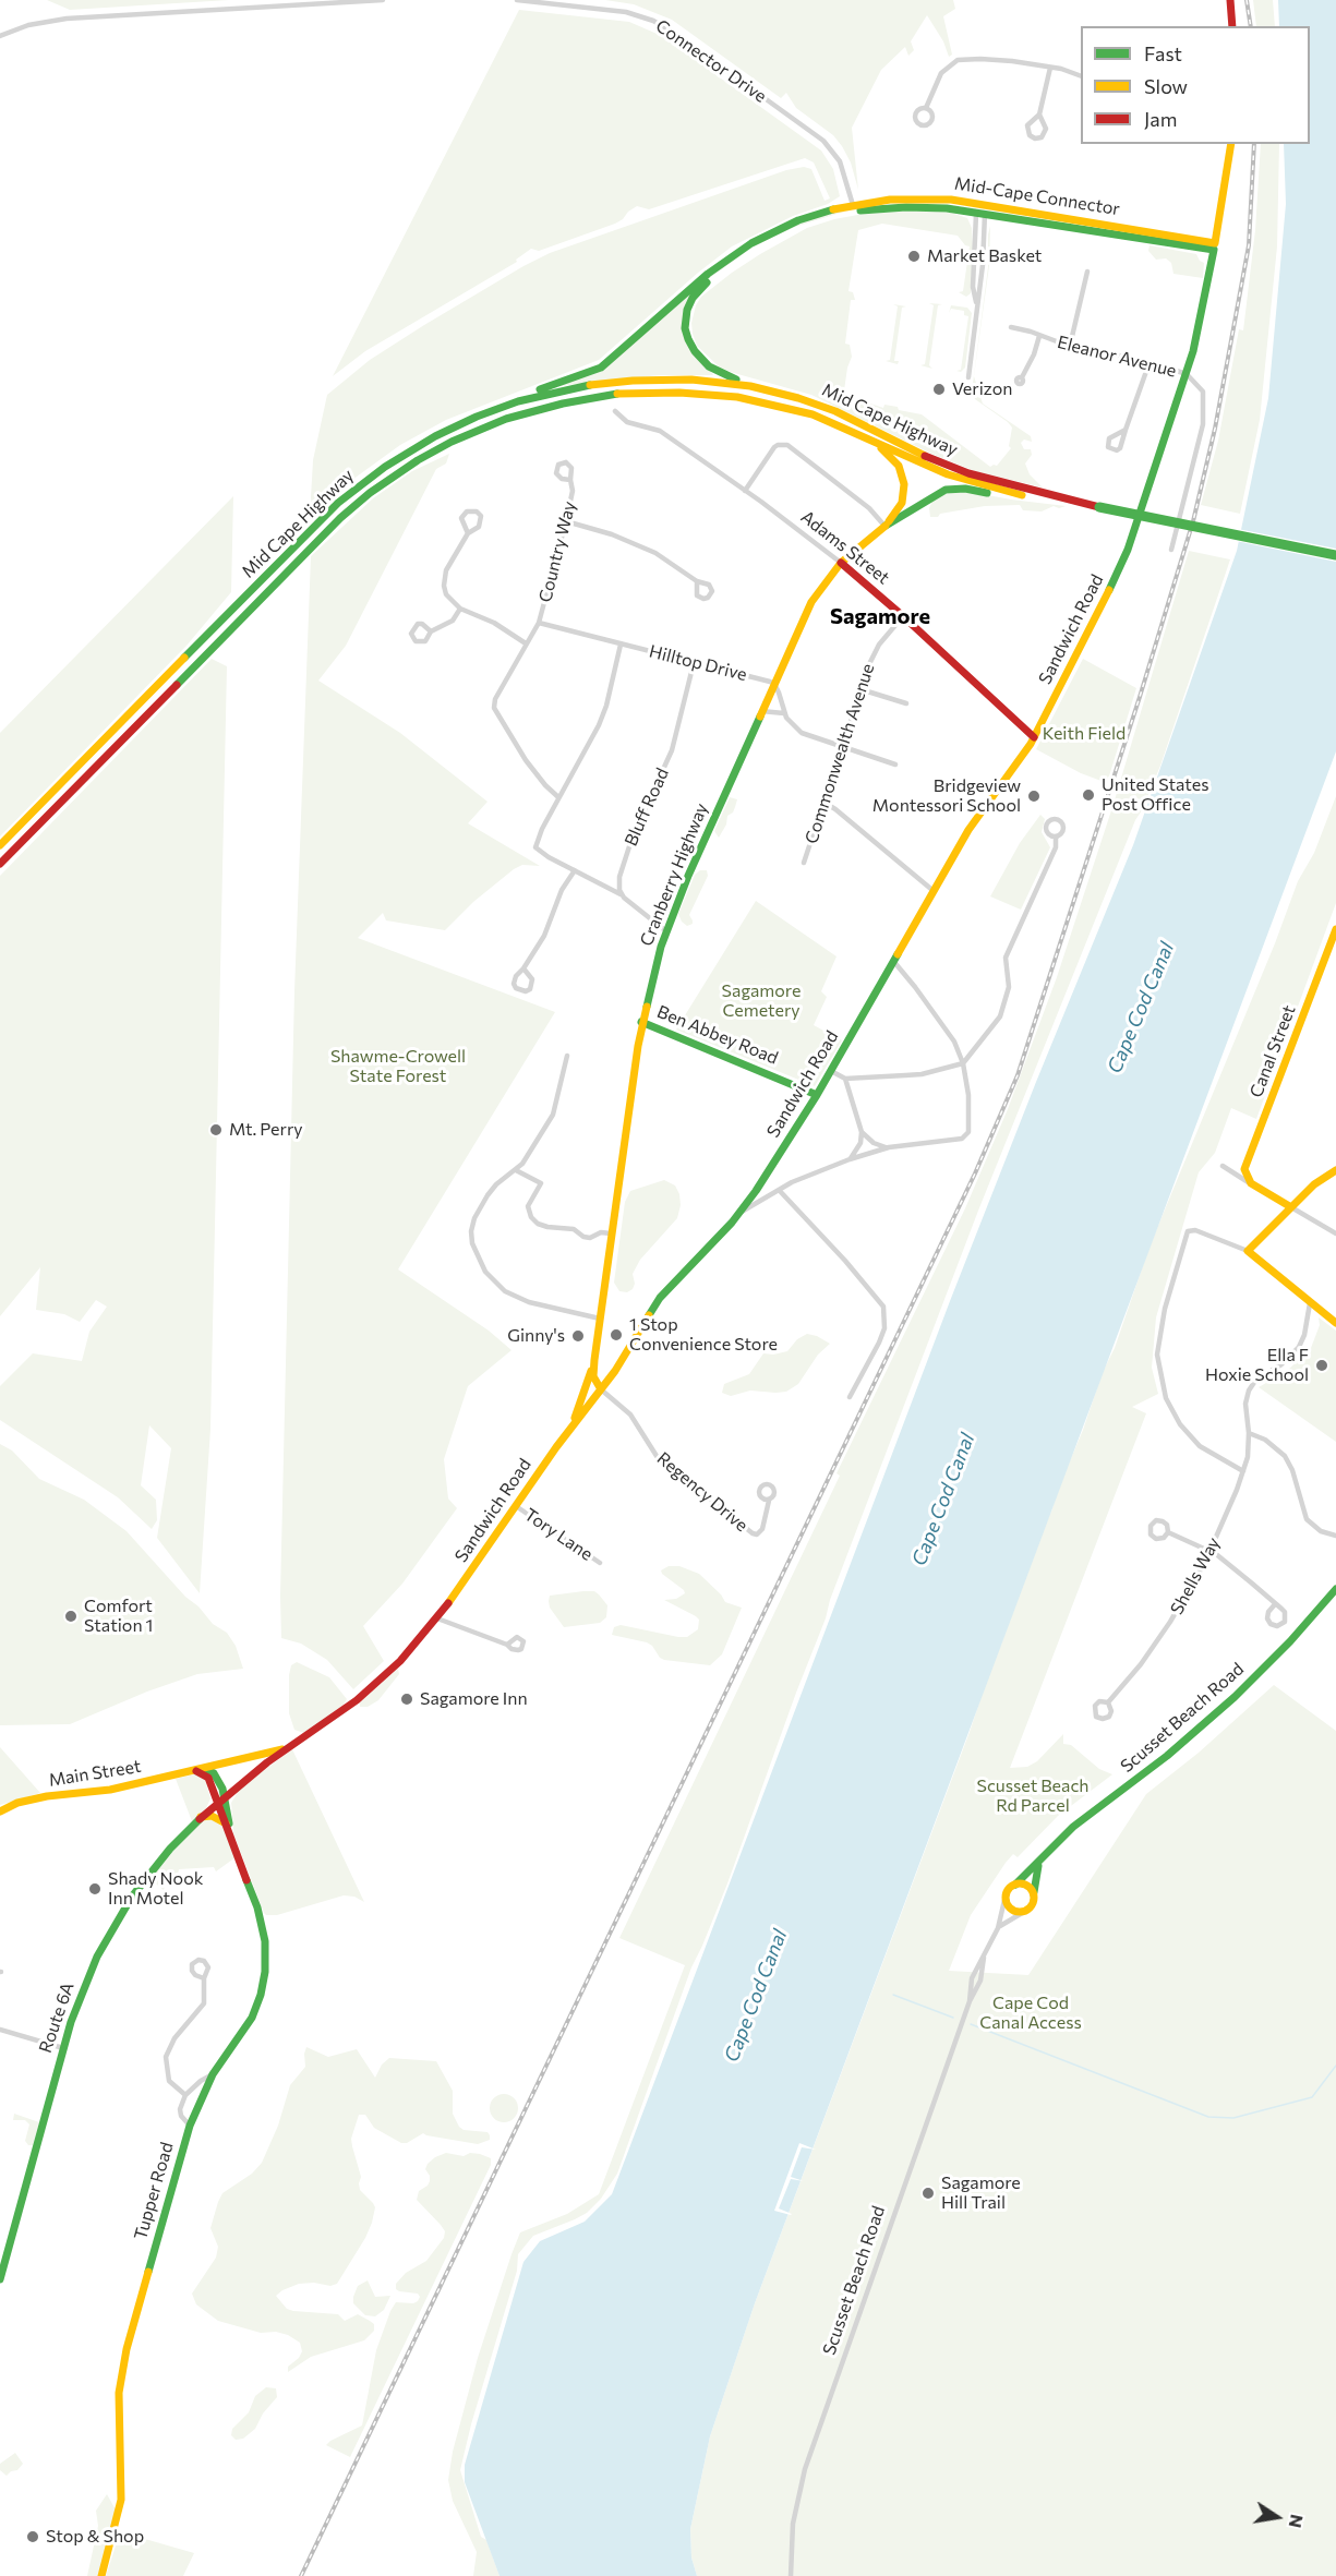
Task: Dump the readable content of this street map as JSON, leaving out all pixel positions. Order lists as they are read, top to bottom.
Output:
{
  "streets": {
    "main road": [
      "Mid-Cape Connector",
      "Mid Cape Highway",
      "Adams Street",
      "Sandwich Road",
      "Cranberry Highway",
      "Ben Abbey Road",
      "Canal Street",
      "Scusset Beach Road",
      "Main Street",
      "Route 6A",
      "Tupper Road"
    ],
    "street": [
      "Connector Drive",
      "Eleanor Avenue",
      "Country Way",
      "Hilltop Drive",
      "Commonwealth Avenue",
      "Bluff Road",
      "Regency Drive",
      "Tory Lane",
      "Shells Way"
    ]
  },
  "crossings": [
    ["Connector Drive", "Mid-Cape Connector"],
    ["Mid-Cape Connector", "Sandwich Road"],
    ["Eleanor Avenue", "Sandwich Road"],
    ["Adams Street", "Sandwich Road"],
    ["Adams Street", "Commonwealth Avenue"],
    ["Adams Street", "Cranberry Highway"],
    ["Country Way", "Hilltop Drive"],
    ["Sandwich Road", "Cranberry Highway"],
    ["Sandwich Road", "Ben Abbey Road"],
    ["Sandwich Road", "Regency Drive"],
    ["Sandwich Road", "Tory Lane"],
    ["Sandwich Road", "Main Street"],
    ["Sandwich Road", "Route 6A"],
    ["Sandwich Road", "Tupper Road"],
    ["Hilltop Drive", "Bluff Road"],
    ["Hilltop Drive", "Cranberry Highway"],
    ["Cranberry Highway", "Ben Abbey Road"],
    ["Cranberry Highway", "Regency Drive"],
    ["Route 6A", "Tupper Road"]
  ],
  "districts": ["Sagamore"],
  "water": ["Cape Cod Canal"],
  "parks": [
    "Keith Field",
    "Sagamore Cemetery",
    "Shawme-Crowell State Forest",
    "Scusset Beach Rd Parcel",
    "Cape Cod Canal Access"
  ],
  "places": [
    "Market Basket",
    "Verizon",
    "United States Post Office",
    "Bridgeview Montessori School",
    "Mt. Perry",
    "1 Stop Convenience Store",
    "Ginny's",
    "Ella F Hoxie School",
    "Comfort Station 1",
    "Sagamore Inn",
    "Shady Nook Inn Motel",
    "Sagamore Hill Trail",
    "Stop & Shop"
  ],
  "legend": ["Fast", "Slow", "Jam"],
  "north": "right"
}
